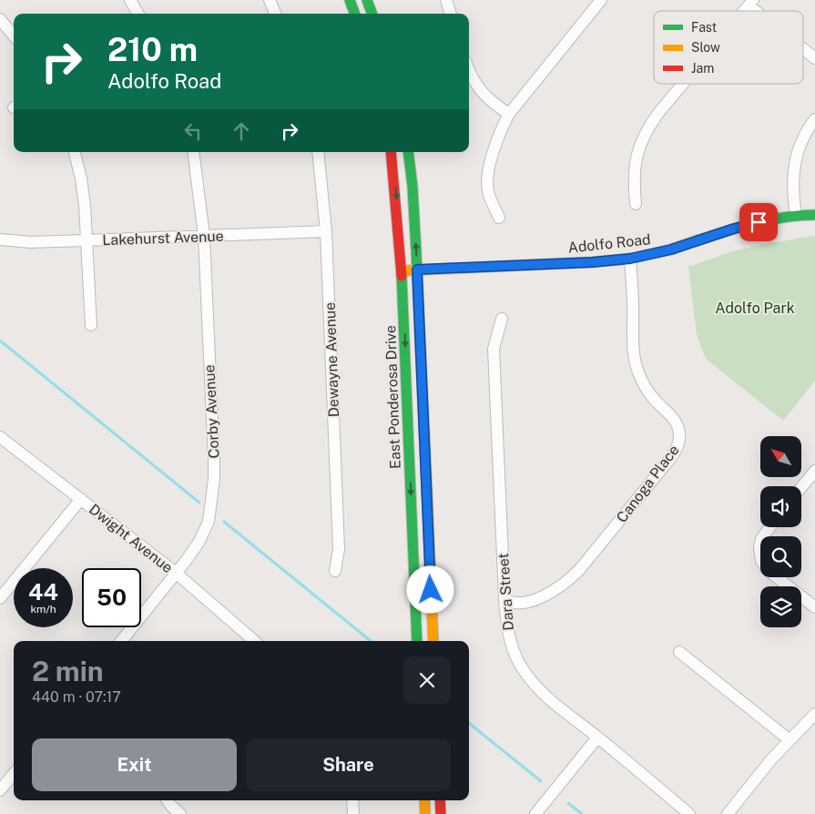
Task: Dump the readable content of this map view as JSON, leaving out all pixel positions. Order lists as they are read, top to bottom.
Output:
{
  "streets": {
    "main road": ["Adolfo Road", "East Ponderosa Drive"],
    "street": [
      "Lakehurst Avenue",
      "Dewayne Avenue",
      "Corby Avenue",
      "Canoga Place",
      "Dwight Avenue",
      "Dara Street"
    ]
  },
  "crossings": [
    ["Lakehurst Avenue", "Dewayne Avenue"],
    ["Lakehurst Avenue", "Corby Avenue"],
    ["Adolfo Road", "East Ponderosa Drive"],
    ["Adolfo Road", "Canoga Place"],
    ["Corby Avenue", "Dwight Avenue"],
    ["Canoga Place", "Dara Street"]
  ],
  "parks": ["Adolfo Park"],
  "legend": ["Fast", "Slow", "Jam"],
  "north": "top left",
  "page": {
    "turn": ["210 m", "Adolfo Road"],
    "speed": "44 km/h",
    "limit": "50",
    "heading": ["2 min", "440 m · 07:17"],
    "buttons": ["Exit", "Share"]
  }
}
